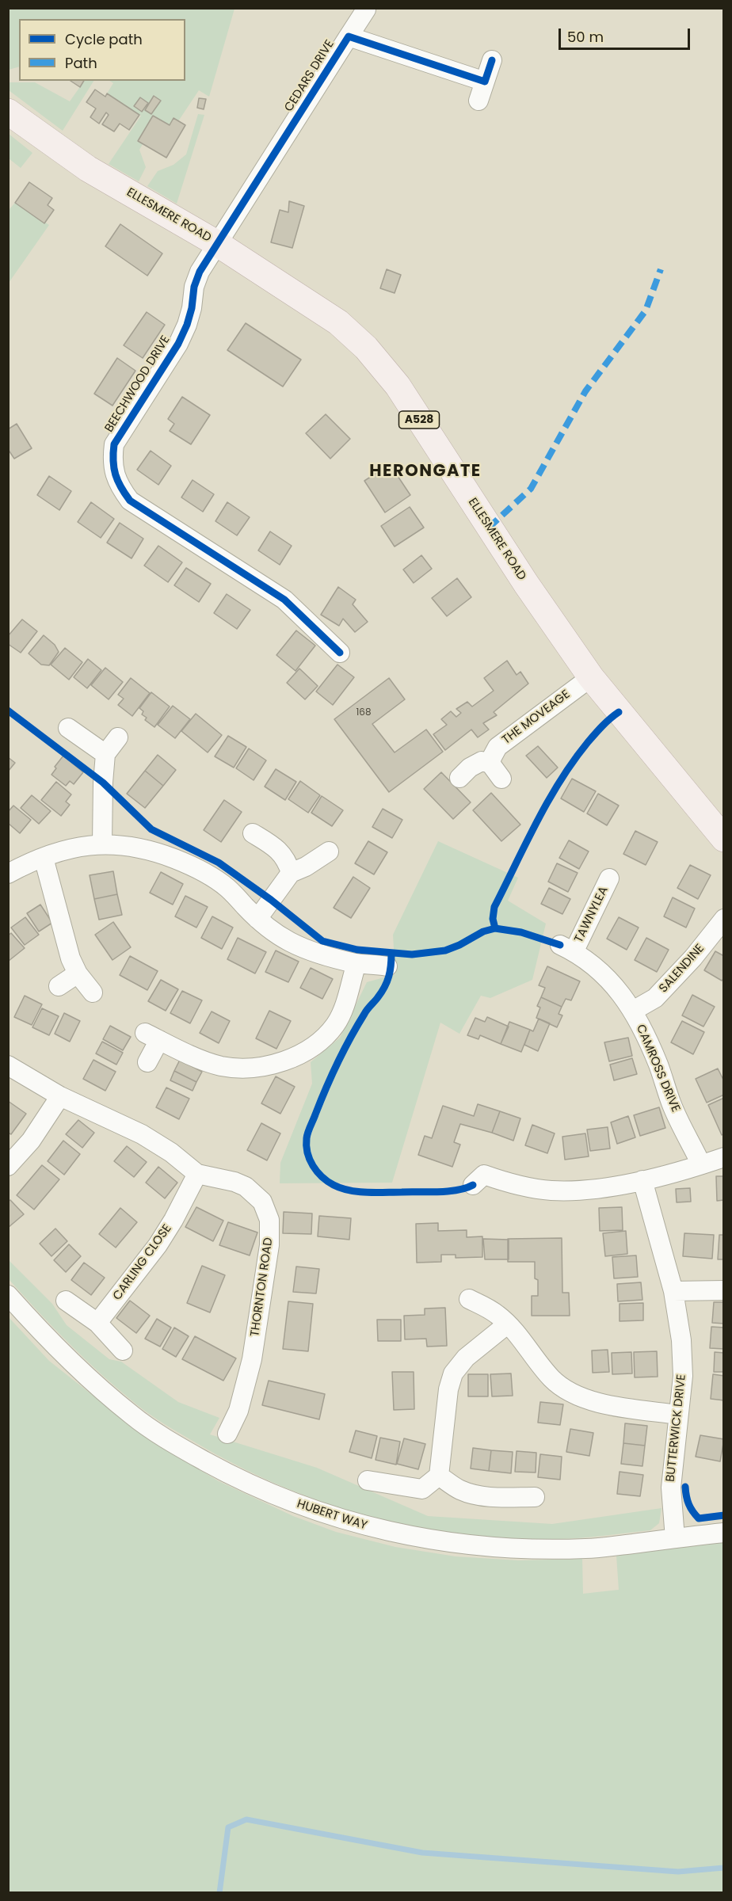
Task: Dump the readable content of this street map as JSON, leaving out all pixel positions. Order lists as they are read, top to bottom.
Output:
{
  "streets": {
    "main road": ["ELLESMERE ROAD", "A528"],
    "street": [
      "CEDARS DRIVE",
      "BEECHWOOD DRIVE",
      "THE MOVEAGE",
      "TAWNYLEA",
      "SALENDINE",
      "CAMROSS DRIVE",
      "CARLING CLOSE",
      "THORNTON ROAD",
      "BUTTERWICK DRIVE",
      "HUBERT WAY"
    ]
  },
  "crossings": [
    ["CEDARS DRIVE", "ELLESMERE ROAD"],
    ["CEDARS DRIVE", "BEECHWOOD DRIVE"],
    ["ELLESMERE ROAD", "BEECHWOOD DRIVE"],
    ["ELLESMERE ROAD", "THE MOVEAGE"],
    ["TAWNYLEA", "CAMROSS DRIVE"],
    ["SALENDINE", "CAMROSS DRIVE"],
    ["CARLING CLOSE", "THORNTON ROAD"],
    ["BUTTERWICK DRIVE", "HUBERT WAY"]
  ],
  "districts": ["HERONGATE"],
  "house_numbers": ["168"],
  "legend": ["Cycle path", "Path"],
  "scale_bar": "50 m"
}
